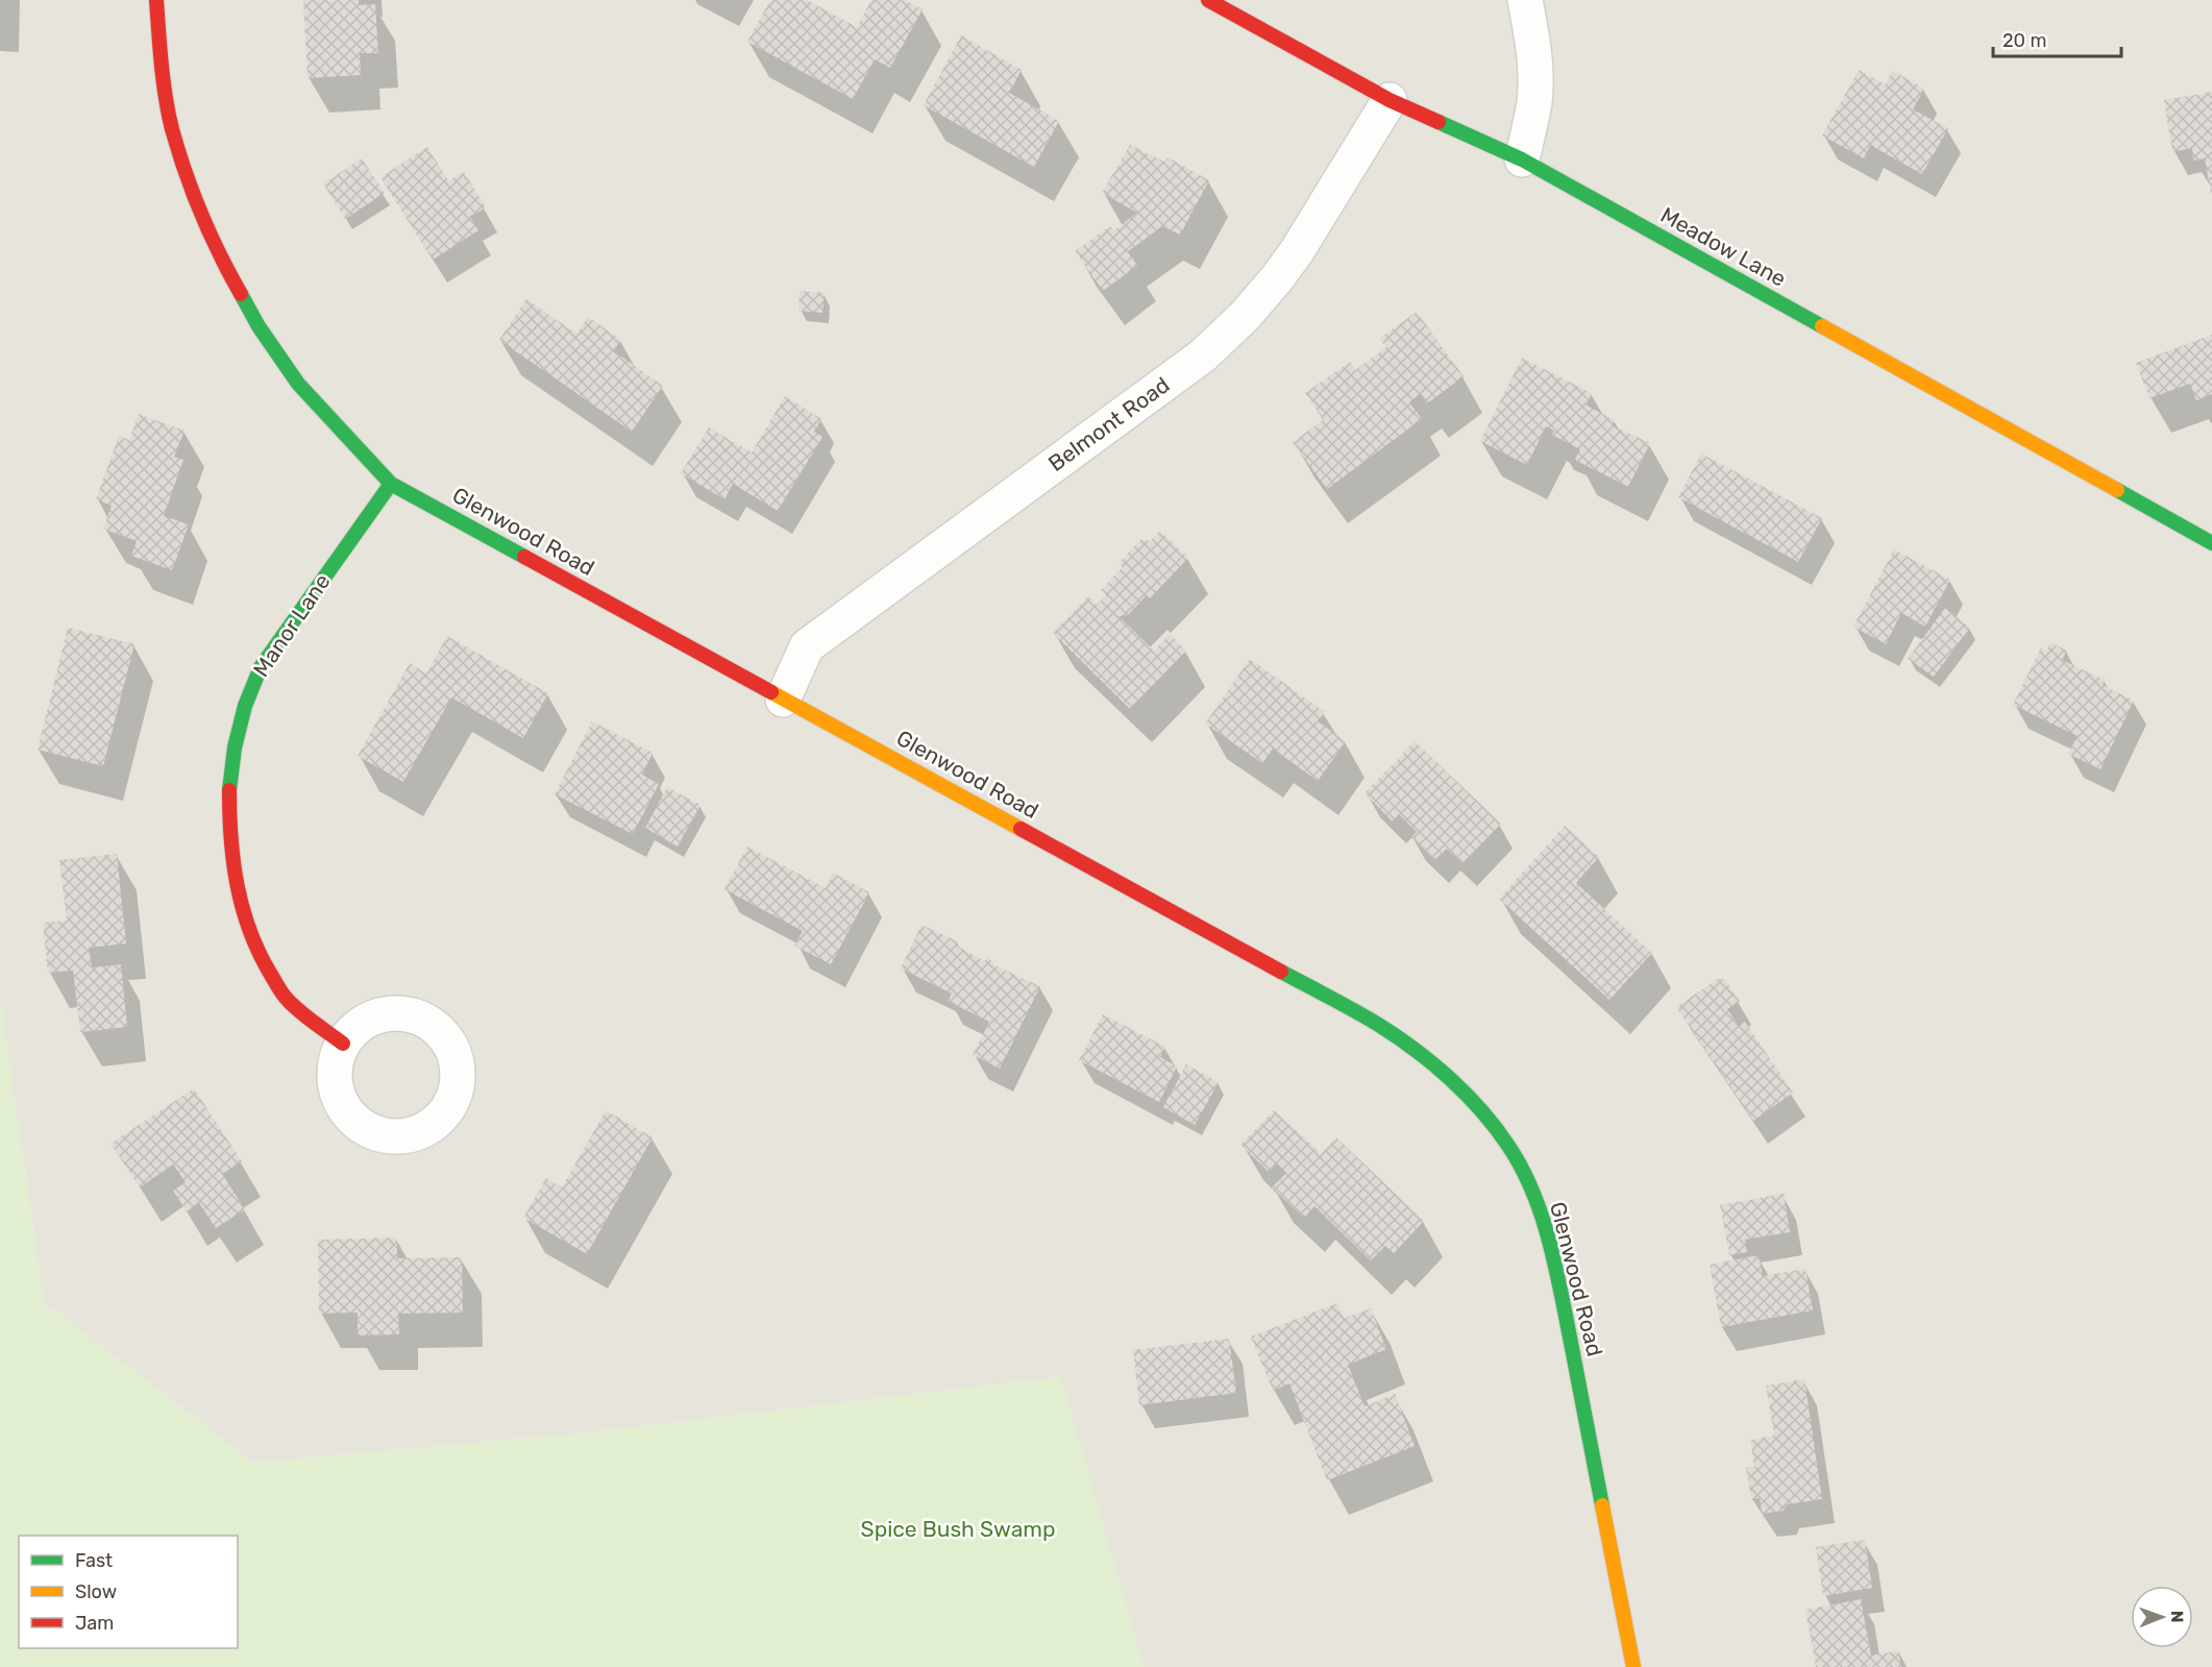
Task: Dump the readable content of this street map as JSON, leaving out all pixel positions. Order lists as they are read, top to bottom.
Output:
{
  "streets": {
    "street": [
      "Meadow Lane",
      "Belmont Road",
      "Glenwood Road",
      "Manor Lane"
    ]
  },
  "crossings": [
    ["Meadow Lane", "Belmont Road"],
    ["Belmont Road", "Glenwood Road"],
    ["Glenwood Road", "Manor Lane"]
  ],
  "parks": ["Spice Bush Swamp"],
  "legend": ["Fast", "Slow", "Jam"],
  "scale_bar": "20 m",
  "north": "right"
}
